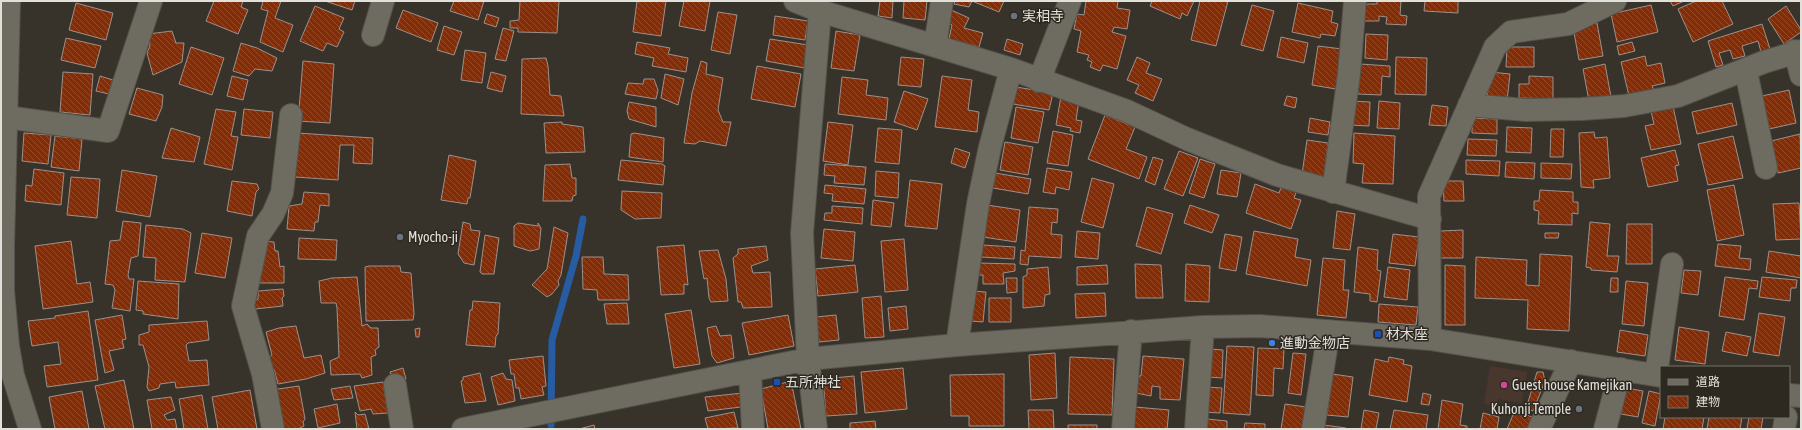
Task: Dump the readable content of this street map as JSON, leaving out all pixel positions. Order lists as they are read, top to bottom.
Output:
{
  "places": {
    "other": [
      "実相寺",
      "Myocho-ji",
      "進動金物店",
      "Guest house Kamejikan",
      "Kuhonji Temple"
    ],
    "transit": ["材木座", "五所神社"]
  },
  "legend": ["道路", "建物"]
}
